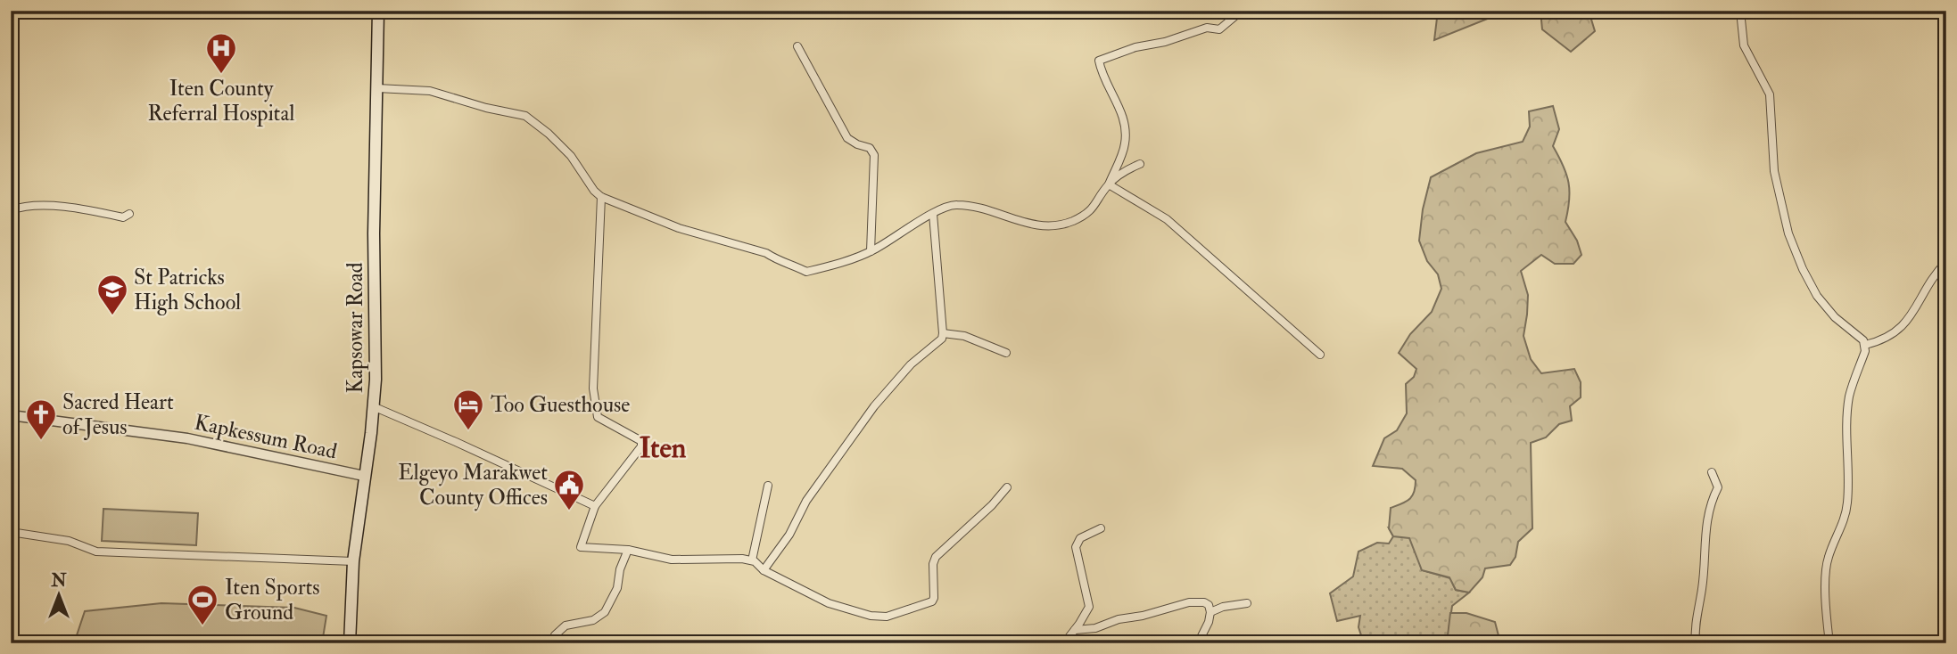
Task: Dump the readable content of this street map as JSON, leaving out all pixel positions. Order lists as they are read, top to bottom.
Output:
{
  "streets": {
    "main road": ["Kapsowar Road"],
    "street": ["Kapkessum Road"]
  },
  "crossings": [
    ["Kapsowar Road", "Kapkessum Road"]
  ],
  "districts": ["Iten"],
  "places": {
    "hospital": ["Iten County Referral Hospital"],
    "school or university": ["St Patricks High School"],
    "hotel": ["Too Guesthouse"],
    "church": ["Sacred Heart of Jesus"],
    "public building": ["Elgeyo Marakwet County Offices"],
    "sports": ["Iten Sports Ground"]
  },
  "north": "top"
}
